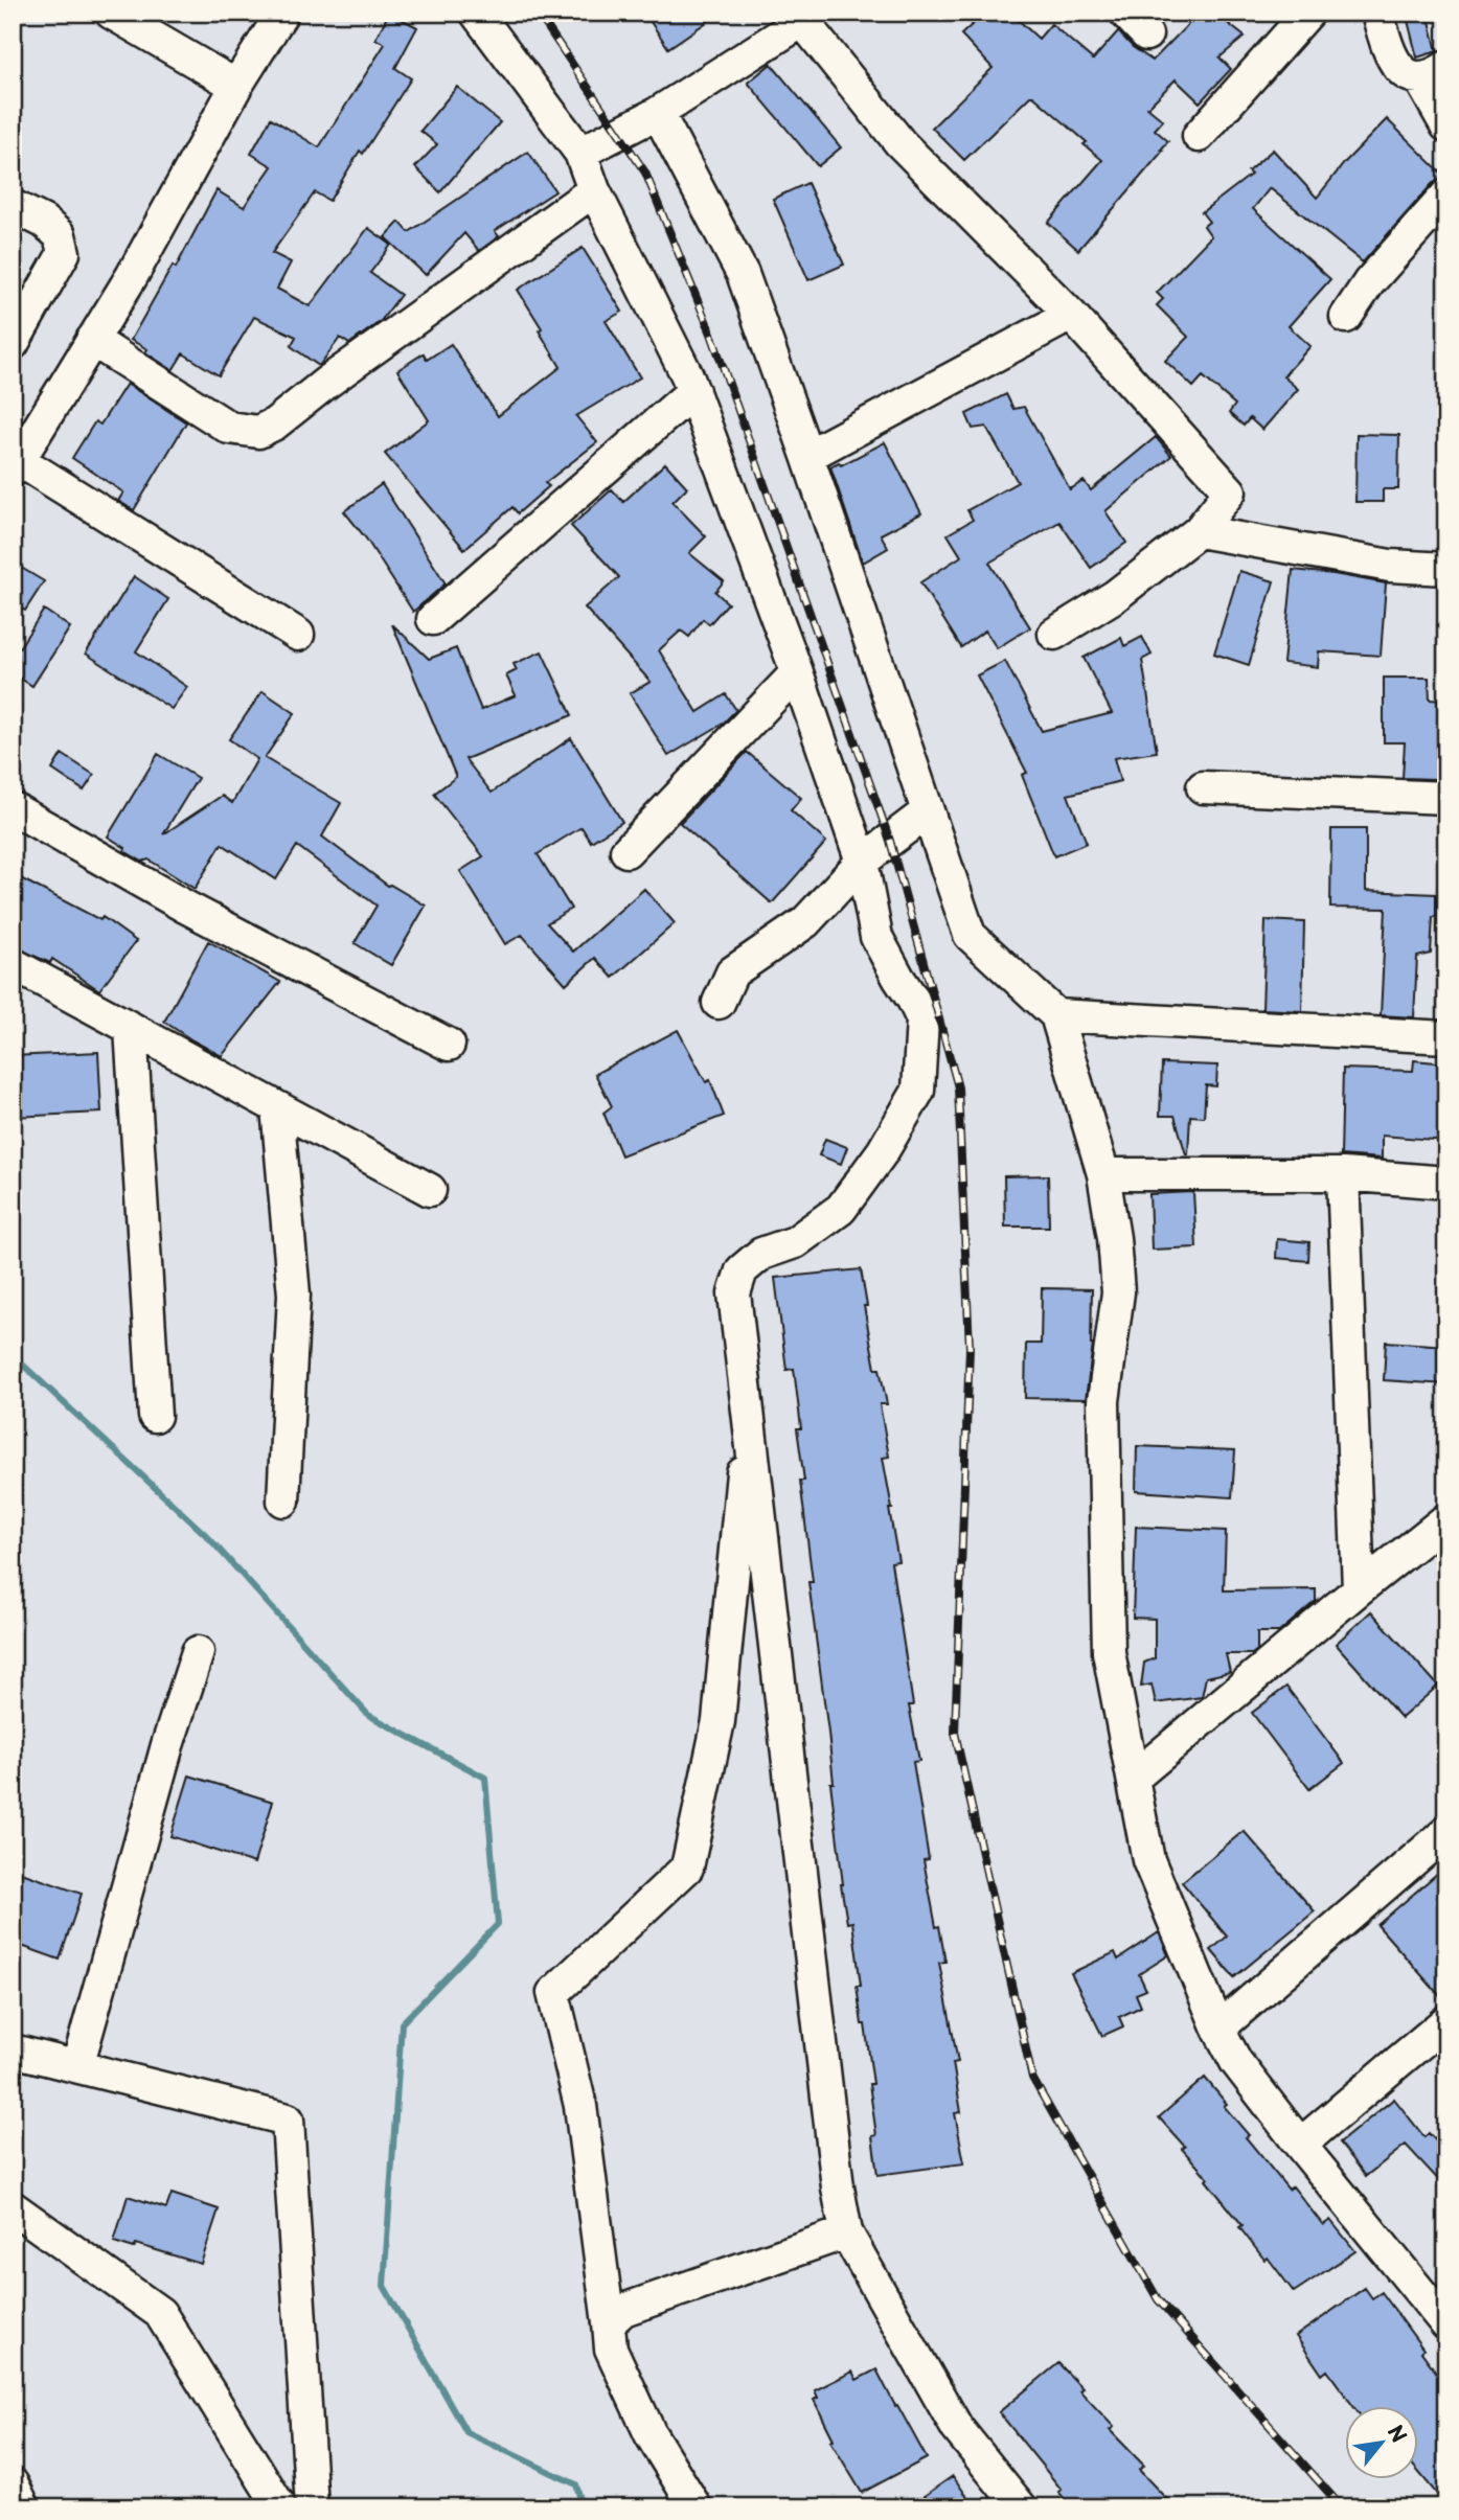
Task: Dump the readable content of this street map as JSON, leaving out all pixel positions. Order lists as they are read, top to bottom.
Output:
{
  "north": "top right"
}
